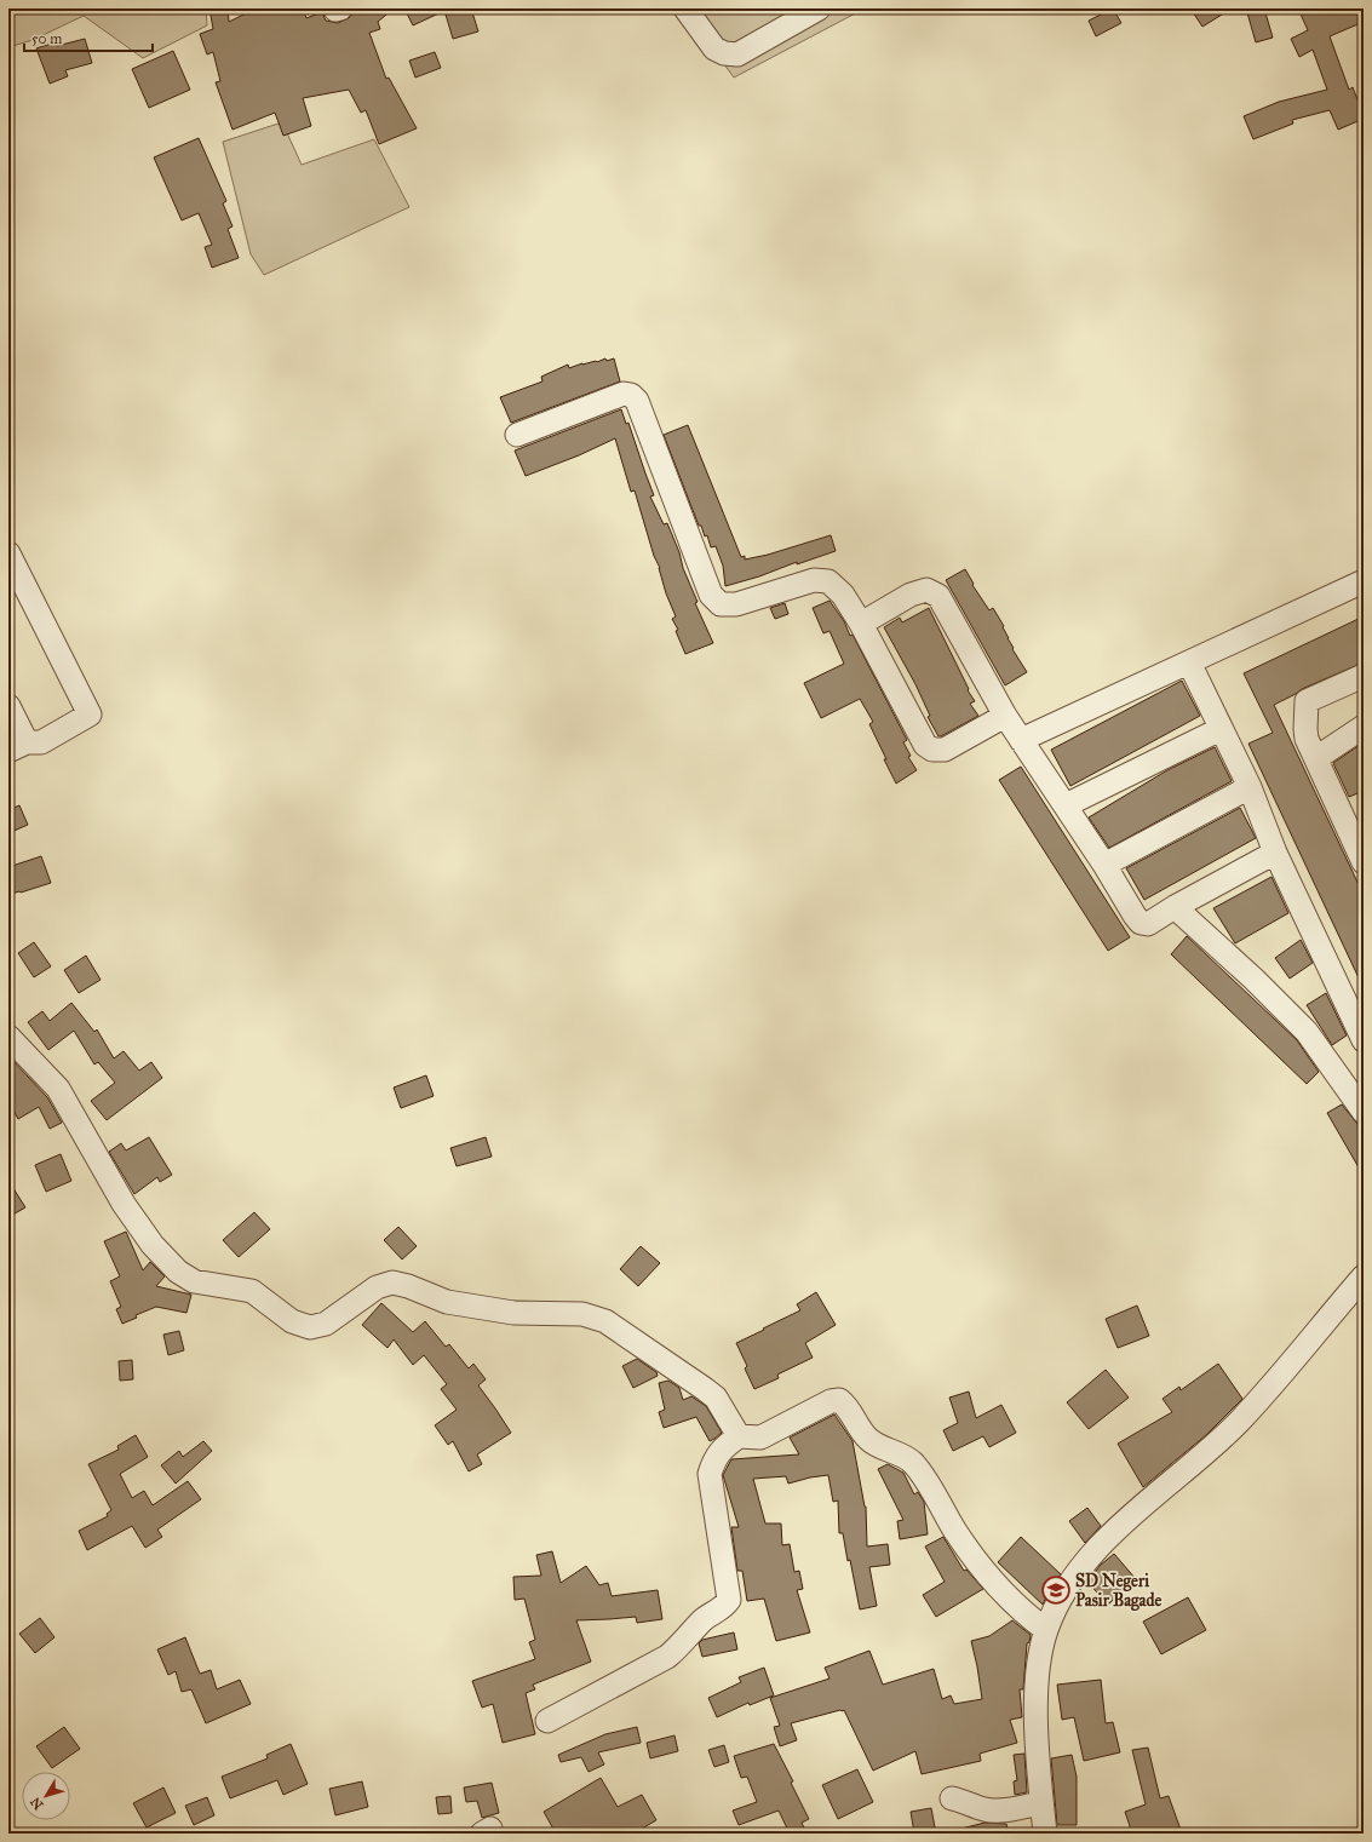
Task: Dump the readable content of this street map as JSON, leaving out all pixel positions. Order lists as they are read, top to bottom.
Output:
{
  "places": {
    "school or university": ["SD Negeri Pasir Bagade"]
  },
  "scale_bar": "50 m",
  "north": "bottom left"
}
